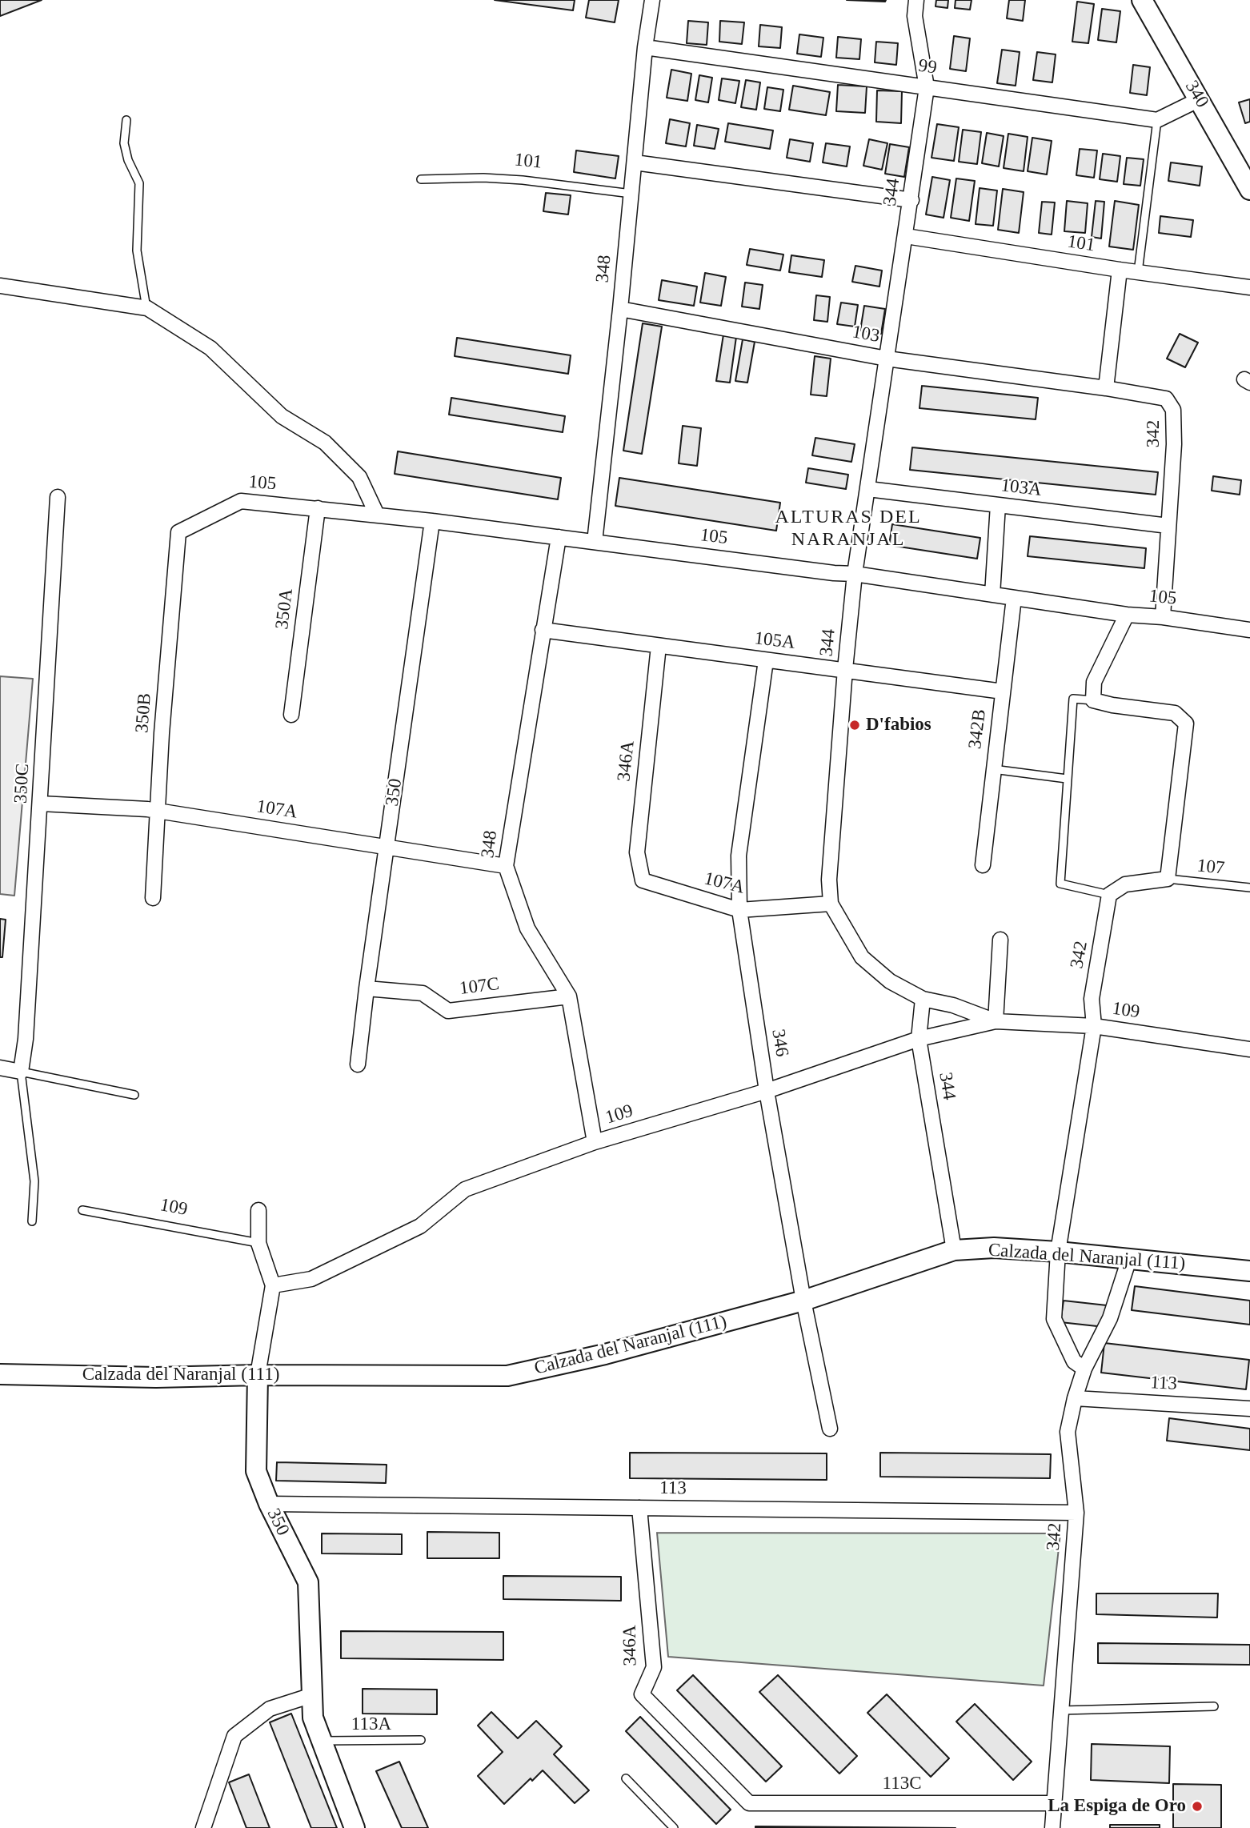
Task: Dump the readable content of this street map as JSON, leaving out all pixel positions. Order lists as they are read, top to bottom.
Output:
{
  "streets": {
    "main road": ["340", "350", "Calzada del Naranjal (111)"],
    "street": [
      "99",
      "101",
      "344",
      "348",
      "103",
      "342",
      "105",
      "103A",
      "350A",
      "105A",
      "350B",
      "342B",
      "346A",
      "350C",
      "107A",
      "107C",
      "109",
      "346",
      "113",
      "113C"
    ],
    "lane": ["107", "113A"]
  },
  "crossings": [
    ["99", "344"],
    ["99", "348"],
    ["101", "344"],
    ["101", "348"],
    ["344", "103"],
    ["344", "105"],
    ["344", "103A"],
    ["344", "105A"],
    ["344", "107A"],
    ["344", "109"],
    ["344", "Calzada del Naranjal (111)"],
    ["348", "103"],
    ["348", "105"],
    ["348", "105A"],
    ["348", "107A"],
    ["348", "107C"],
    ["348", "109"],
    ["103", "342"],
    ["342", "105"],
    ["342", "103A"],
    ["342", "109"],
    ["342", "Calzada del Naranjal (111)"],
    ["342", "113"],
    ["342", "113C"],
    ["105", "350A"],
    ["105", "350B"],
    ["105", "342B"],
    ["105", "350"],
    ["105A", "342B"],
    ["105A", "346A"],
    ["105A", "346"],
    ["350B", "107A"],
    ["346A", "107A"],
    ["346A", "113"],
    ["346A", "113C"],
    ["350C", "107A"],
    ["350", "107A"],
    ["350", "107C"],
    ["350", "109"],
    ["350", "Calzada del Naranjal (111)"],
    ["350", "113"],
    ["350", "113A"],
    ["107A", "346"],
    ["109", "346"],
    ["346", "Calzada del Naranjal (111)"]
  ],
  "districts": ["ALTURAS DEL NARANJAL"],
  "places": ["D'fabios", "La Espiga de Oro"]
}
